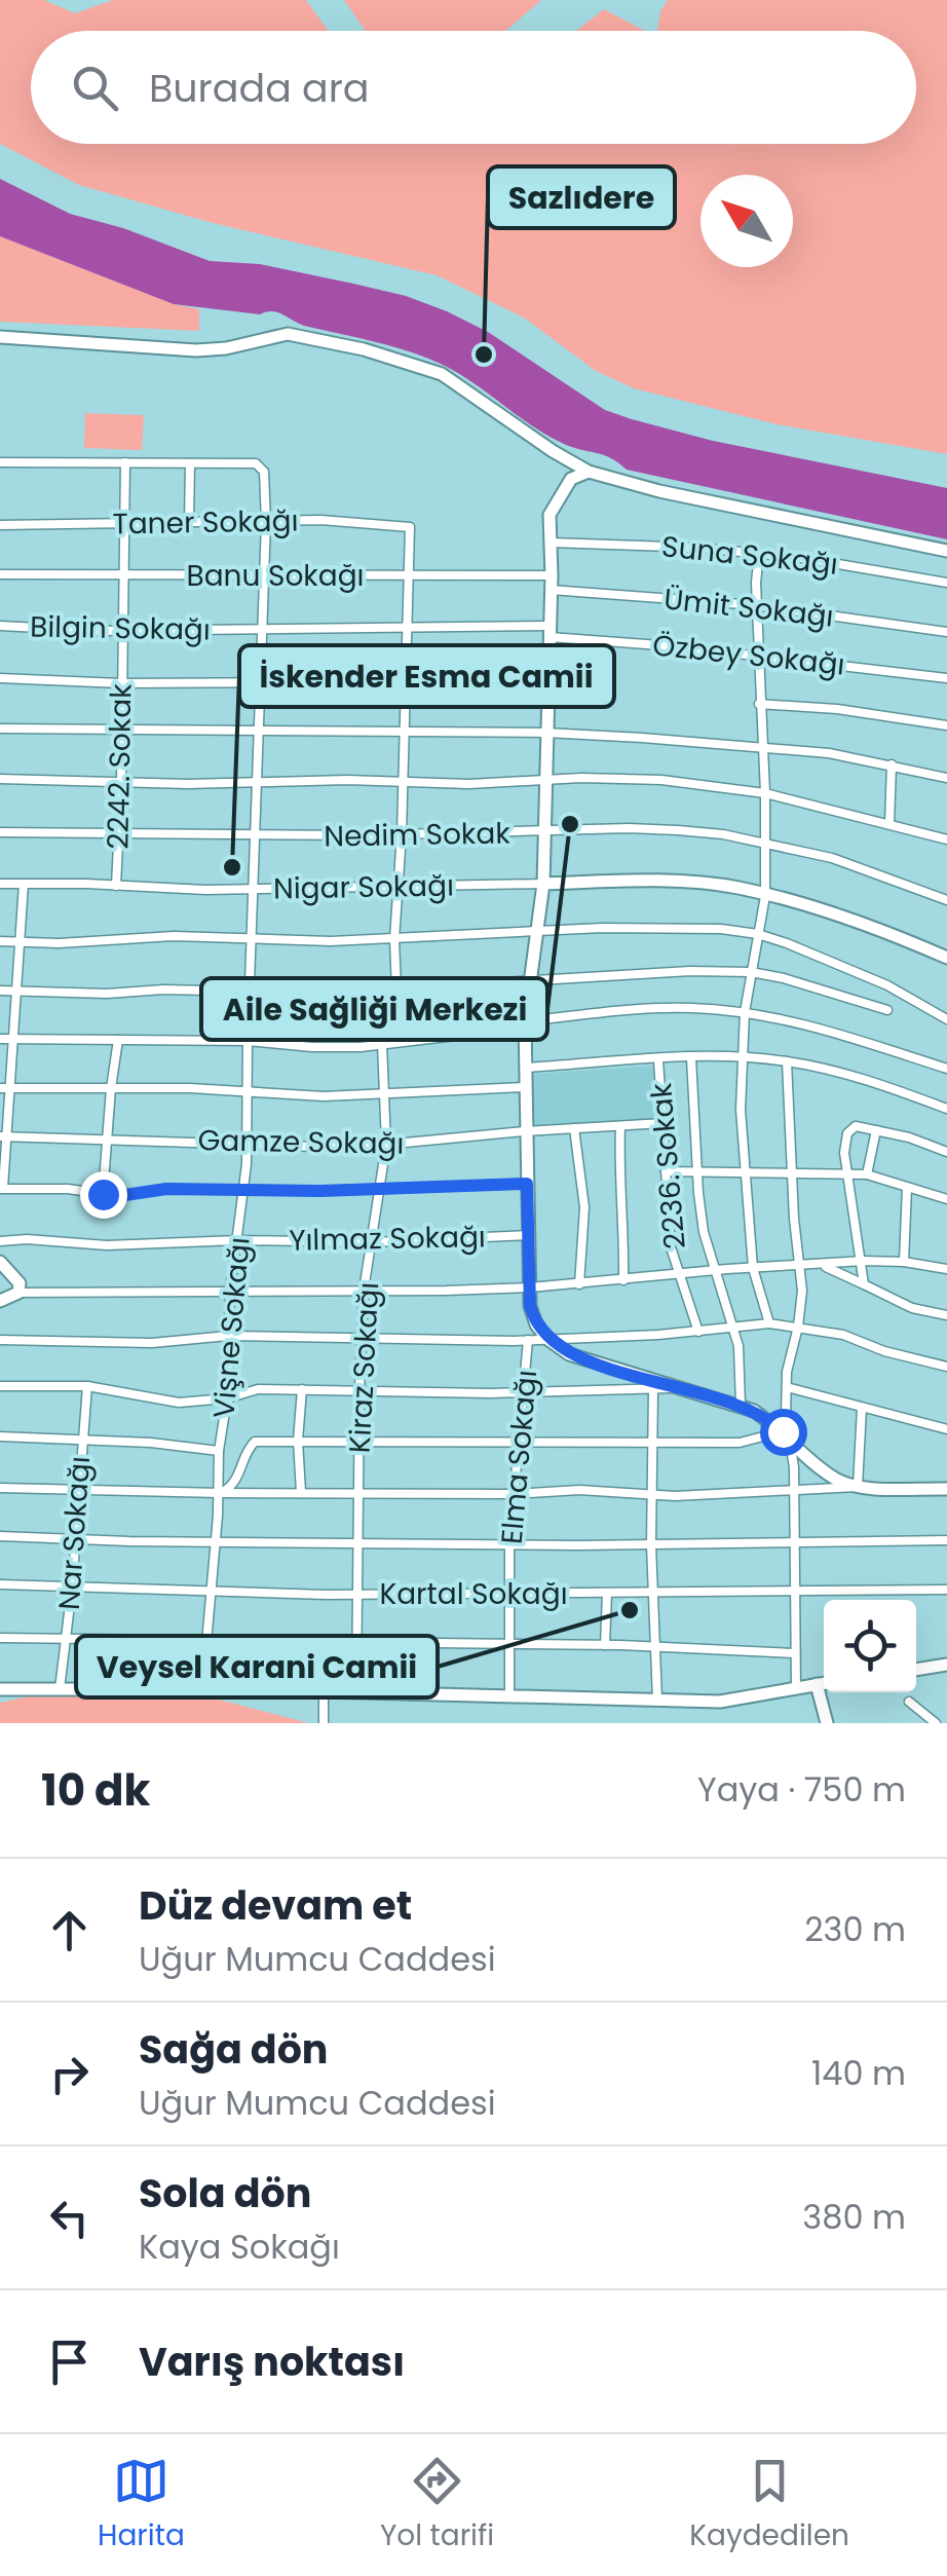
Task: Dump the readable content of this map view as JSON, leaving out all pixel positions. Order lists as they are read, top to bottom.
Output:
{
  "streets": {
    "street": [
      "Taner Sokağı",
      "Suna Sokağı",
      "Banu Sokağı",
      "Ümit Sokağı",
      "Bilgin Sokağı",
      "Özbey Sokağı",
      "2242. Sokak",
      "Nedim Sokak",
      "Nigar Sokağı",
      "Gamze Sokağı",
      "2236. Sokak",
      "Yılmaz Sokağı",
      "Vişne Sokağı",
      "Kiraz Sokağı",
      "Elma Sokağı",
      "Nar Sokağı",
      "Kartal Sokağı"
    ]
  },
  "crossings": [
    ["Taner Sokağı", "Banu Sokağı"],
    ["Taner Sokağı", "2242. Sokak"],
    ["Taner Sokağı", "Vişne Sokağı"],
    ["Banu Sokağı", "2242. Sokak"],
    ["Banu Sokağı", "Vişne Sokağı"],
    ["Bilgin Sokağı", "Özbey Sokağı"],
    ["Bilgin Sokağı", "2242. Sokak"],
    ["Bilgin Sokağı", "Vişne Sokağı"],
    ["2242. Sokak", "Nedim Sokak"],
    ["2242. Sokak", "Nigar Sokağı"],
    ["Nedim Sokak", "Vişne Sokağı"],
    ["Nigar Sokağı", "Vişne Sokağı"],
    ["Gamze Sokağı", "2236. Sokak"],
    ["Gamze Sokağı", "Vişne Sokağı"],
    ["Gamze Sokağı", "Kiraz Sokağı"],
    ["Yılmaz Sokağı", "Vişne Sokağı"],
    ["Yılmaz Sokağı", "Kiraz Sokağı"],
    ["Vişne Sokağı", "Kartal Sokağı"],
    ["Kiraz Sokağı", "Kartal Sokağı"],
    ["Elma Sokağı", "Kartal Sokağı"],
    ["Nar Sokağı", "Kartal Sokağı"]
  ],
  "places": [
    "Sazlıdere",
    "Aile Sağliği Merkezi",
    "İskender Esma Camii",
    "Veysel Karani Camii"
  ],
  "north": "top left",
  "page": {
    "search": "Burada ara",
    "heading": ["10 dk", "Yaya · 750 m"],
    "list": [
      ["Düz devam et", "Uğur Mumcu Caddesi", "230 m"],
      ["Sağa dön", "Uğur Mumcu Caddesi", "140 m"],
      ["Sola dön", "Kaya Sokağı", "380 m"],
      "Varış noktası"
    ],
    "nav": ["Harita", "Yol tarifi", "Kaydedilen"]
  }
}
